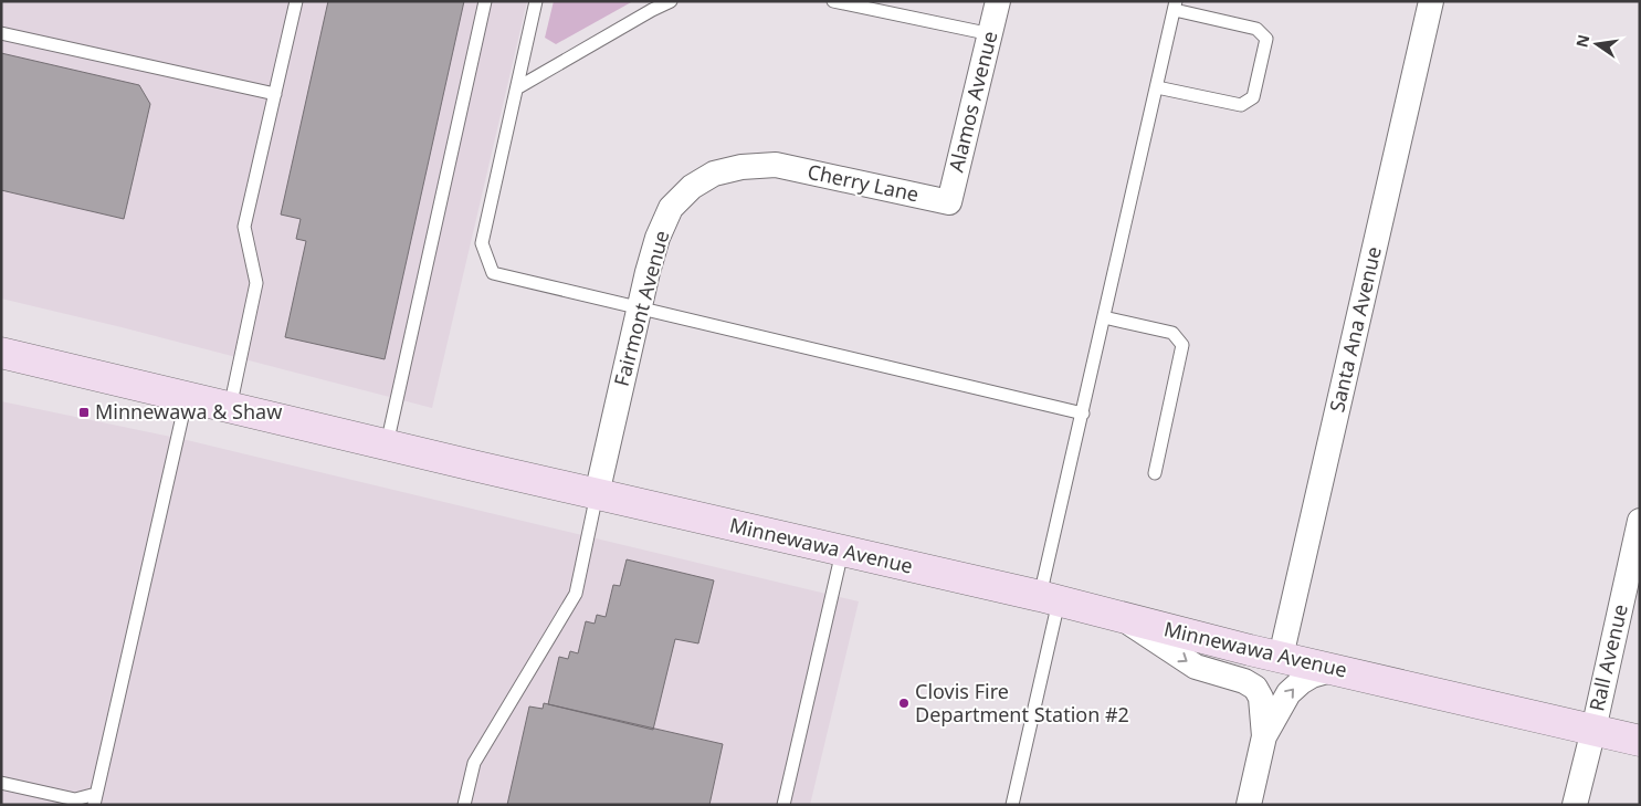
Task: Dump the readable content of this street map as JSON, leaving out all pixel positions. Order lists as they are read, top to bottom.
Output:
{
  "streets": {
    "street": [
      "Alamos Avenue",
      "Cherry Lane",
      "Fairmont Avenue",
      "Santa Ana Avenue",
      "Minnewawa Avenue",
      "Rall Avenue"
    ]
  },
  "crossings": [
    ["Alamos Avenue", "Cherry Lane"],
    ["Cherry Lane", "Fairmont Avenue"],
    ["Fairmont Avenue", "Minnewawa Avenue"],
    ["Santa Ana Avenue", "Minnewawa Avenue"],
    ["Minnewawa Avenue", "Rall Avenue"]
  ],
  "places": {
    "transit": ["Minnewawa & Shaw"],
    "other": ["Clovis Fire Department Station #2"]
  },
  "north": "left"
}
